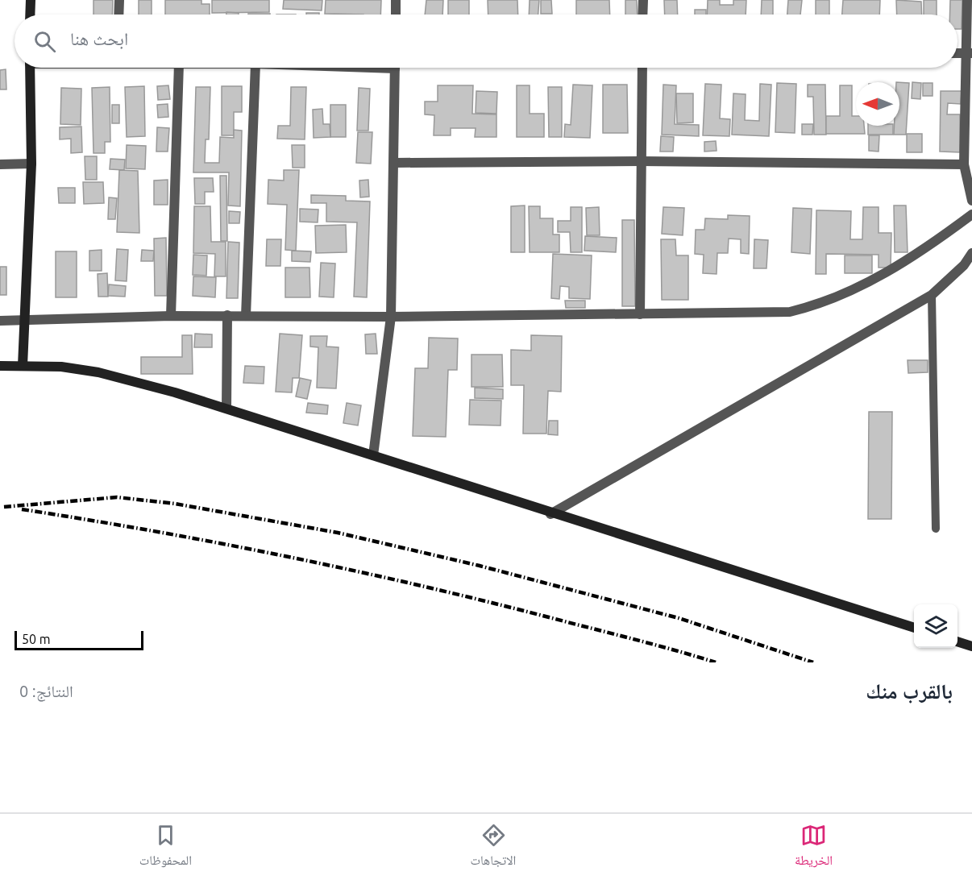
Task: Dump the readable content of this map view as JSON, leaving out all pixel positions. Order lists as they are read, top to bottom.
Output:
{
  "scale_bar": "50 m",
  "north": "left",
  "page": {
    "search": "ابحث هنا",
    "scale": "50 m",
    "heading": ["بالقرب منك", "النتائج: 0"],
    "nav": ["الخريطة", "الاتجاهات", "المحفوظات"]
  }
}
